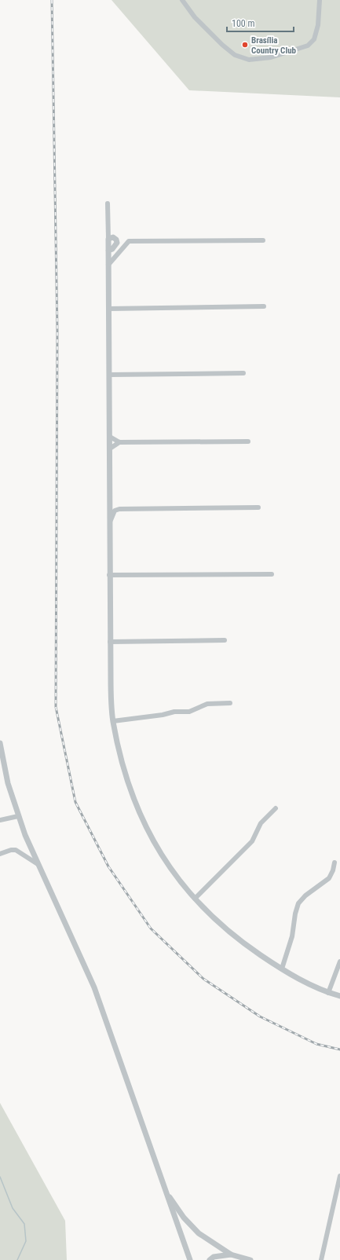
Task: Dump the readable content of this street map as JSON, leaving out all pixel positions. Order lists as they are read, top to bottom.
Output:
{
  "places": ["Brasília Country Club"],
  "scale_bar": "100 m"
}
